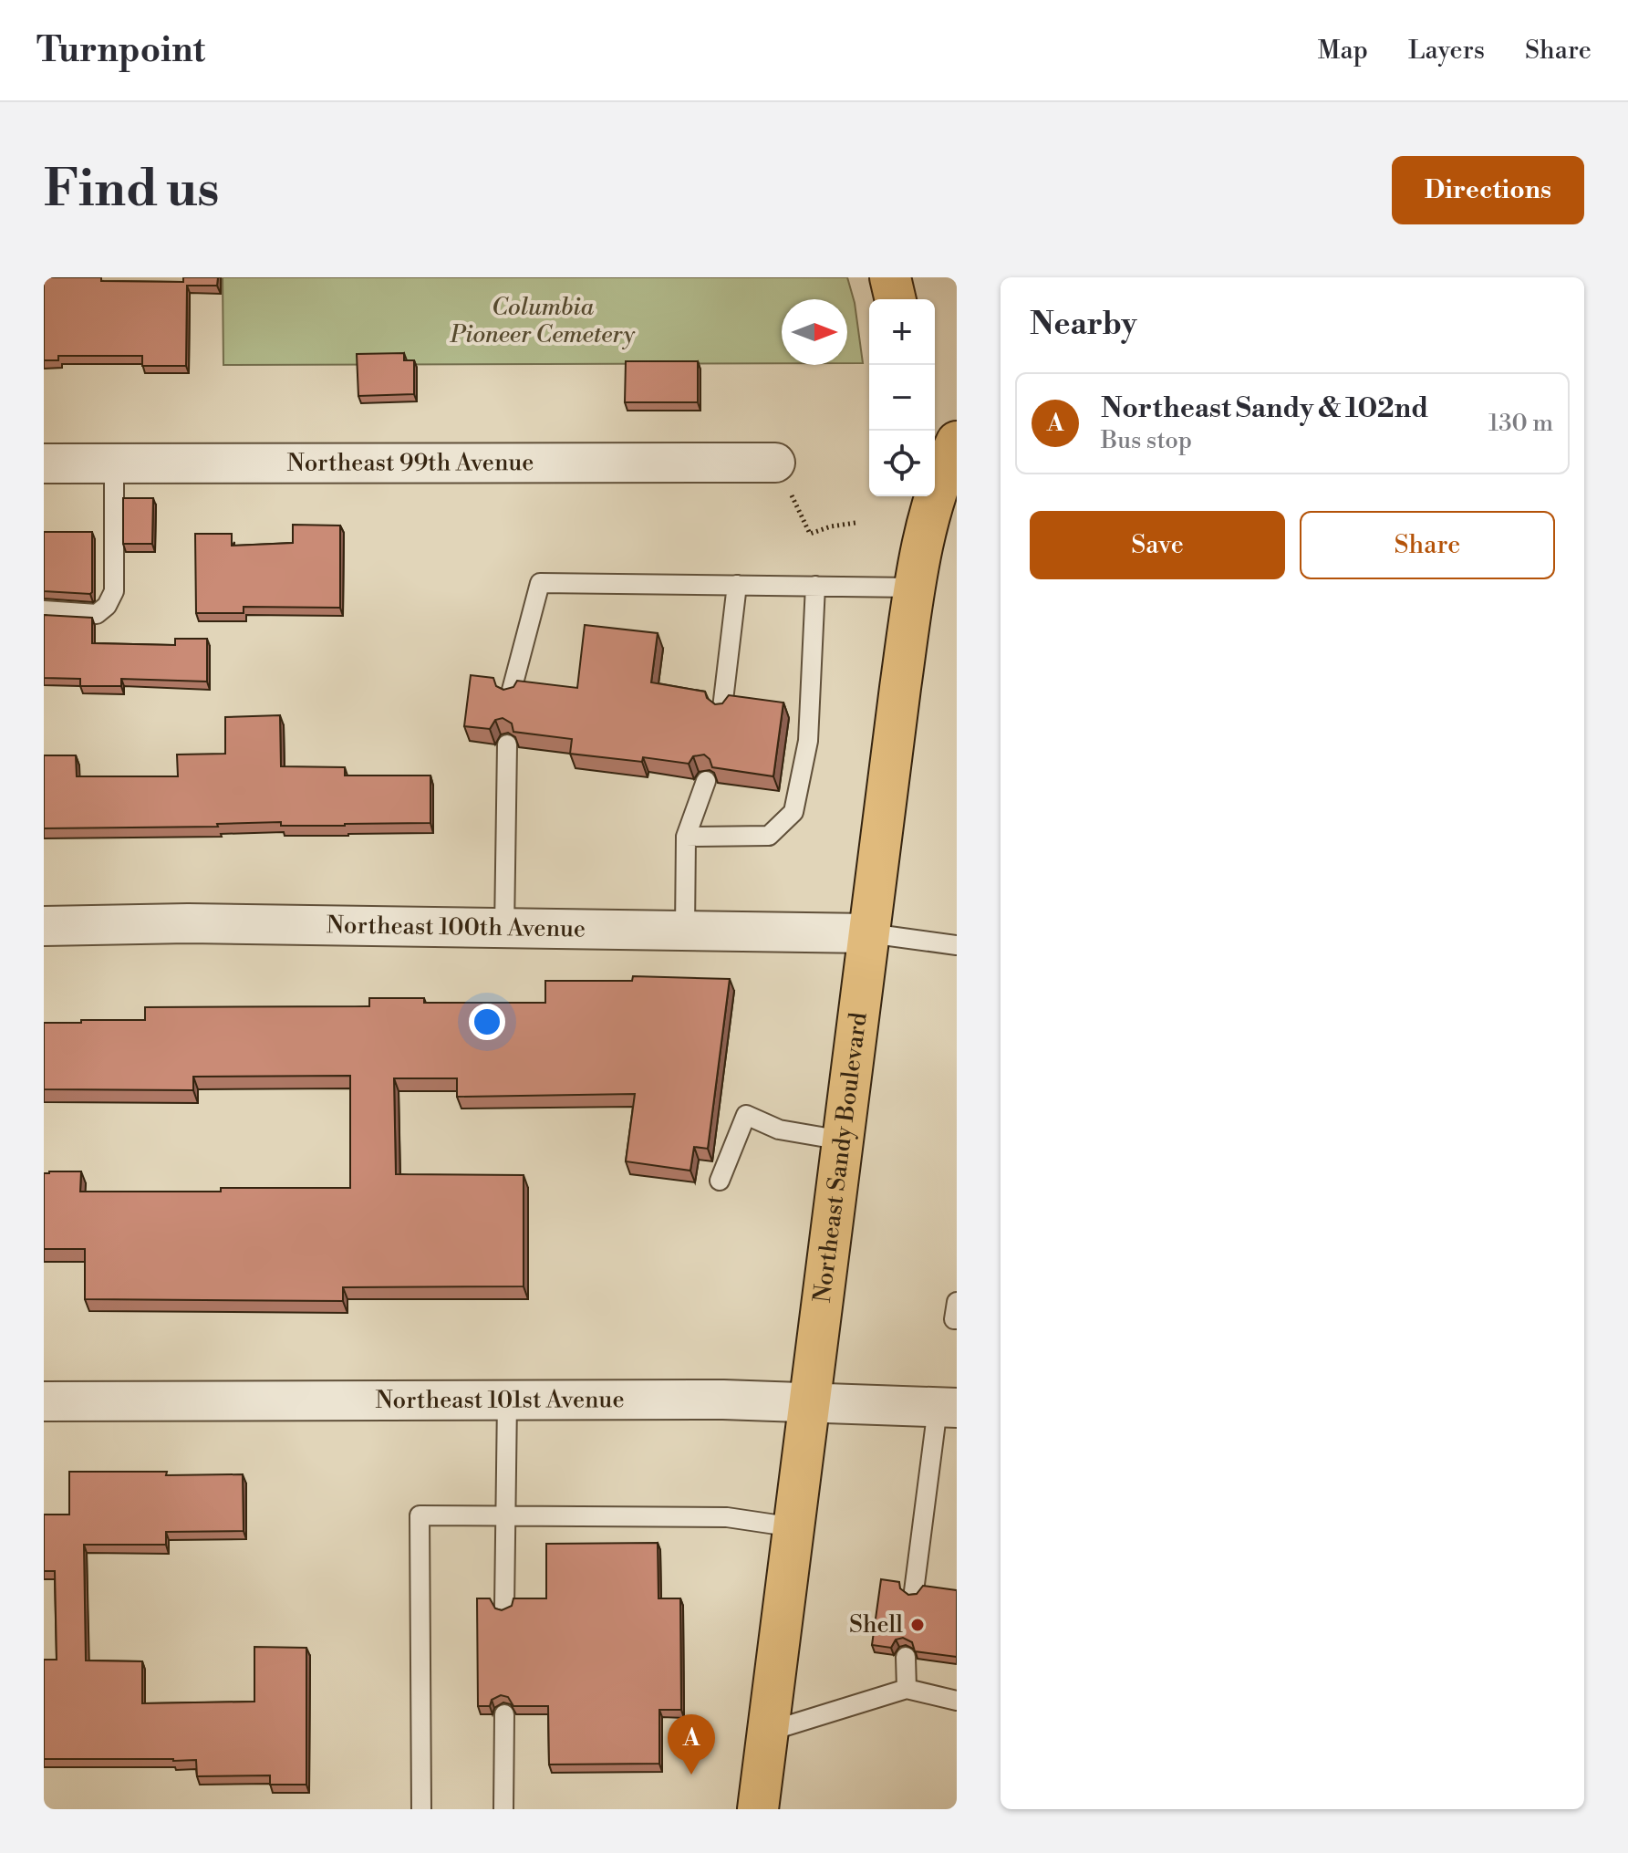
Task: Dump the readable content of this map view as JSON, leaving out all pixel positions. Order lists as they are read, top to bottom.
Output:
{
  "streets": {
    "main road": ["Northeast Sandy Boulevard"],
    "street": ["Northeast 99th Avenue", "Northeast 100th Avenue", "Northeast 101st Avenue"]
  },
  "crossings": [
    ["Northeast 100th Avenue", "Northeast Sandy Boulevard"],
    ["Northeast Sandy Boulevard", "Northeast 101st Avenue"]
  ],
  "parks": ["Columbia Pioneer Cemetery"],
  "places": ["Shell"],
  "north": "right",
  "page": {
    "header": "Turnpoint",
    "nav": ["Map", "Layers", "Share"],
    "buttons": [
      "Directions",
      ["Save", "Share"]
    ],
    "title": "Find us",
    "heading": "Nearby",
    "map_buttons": ["+", "−"],
    "list": [
      {
        "mark": "A",
        "name": "Northeast Sandy & 102nd",
        "note": "Bus stop",
        "value": "130 m"
      }
    ],
    "pins": "A"
  }
}
